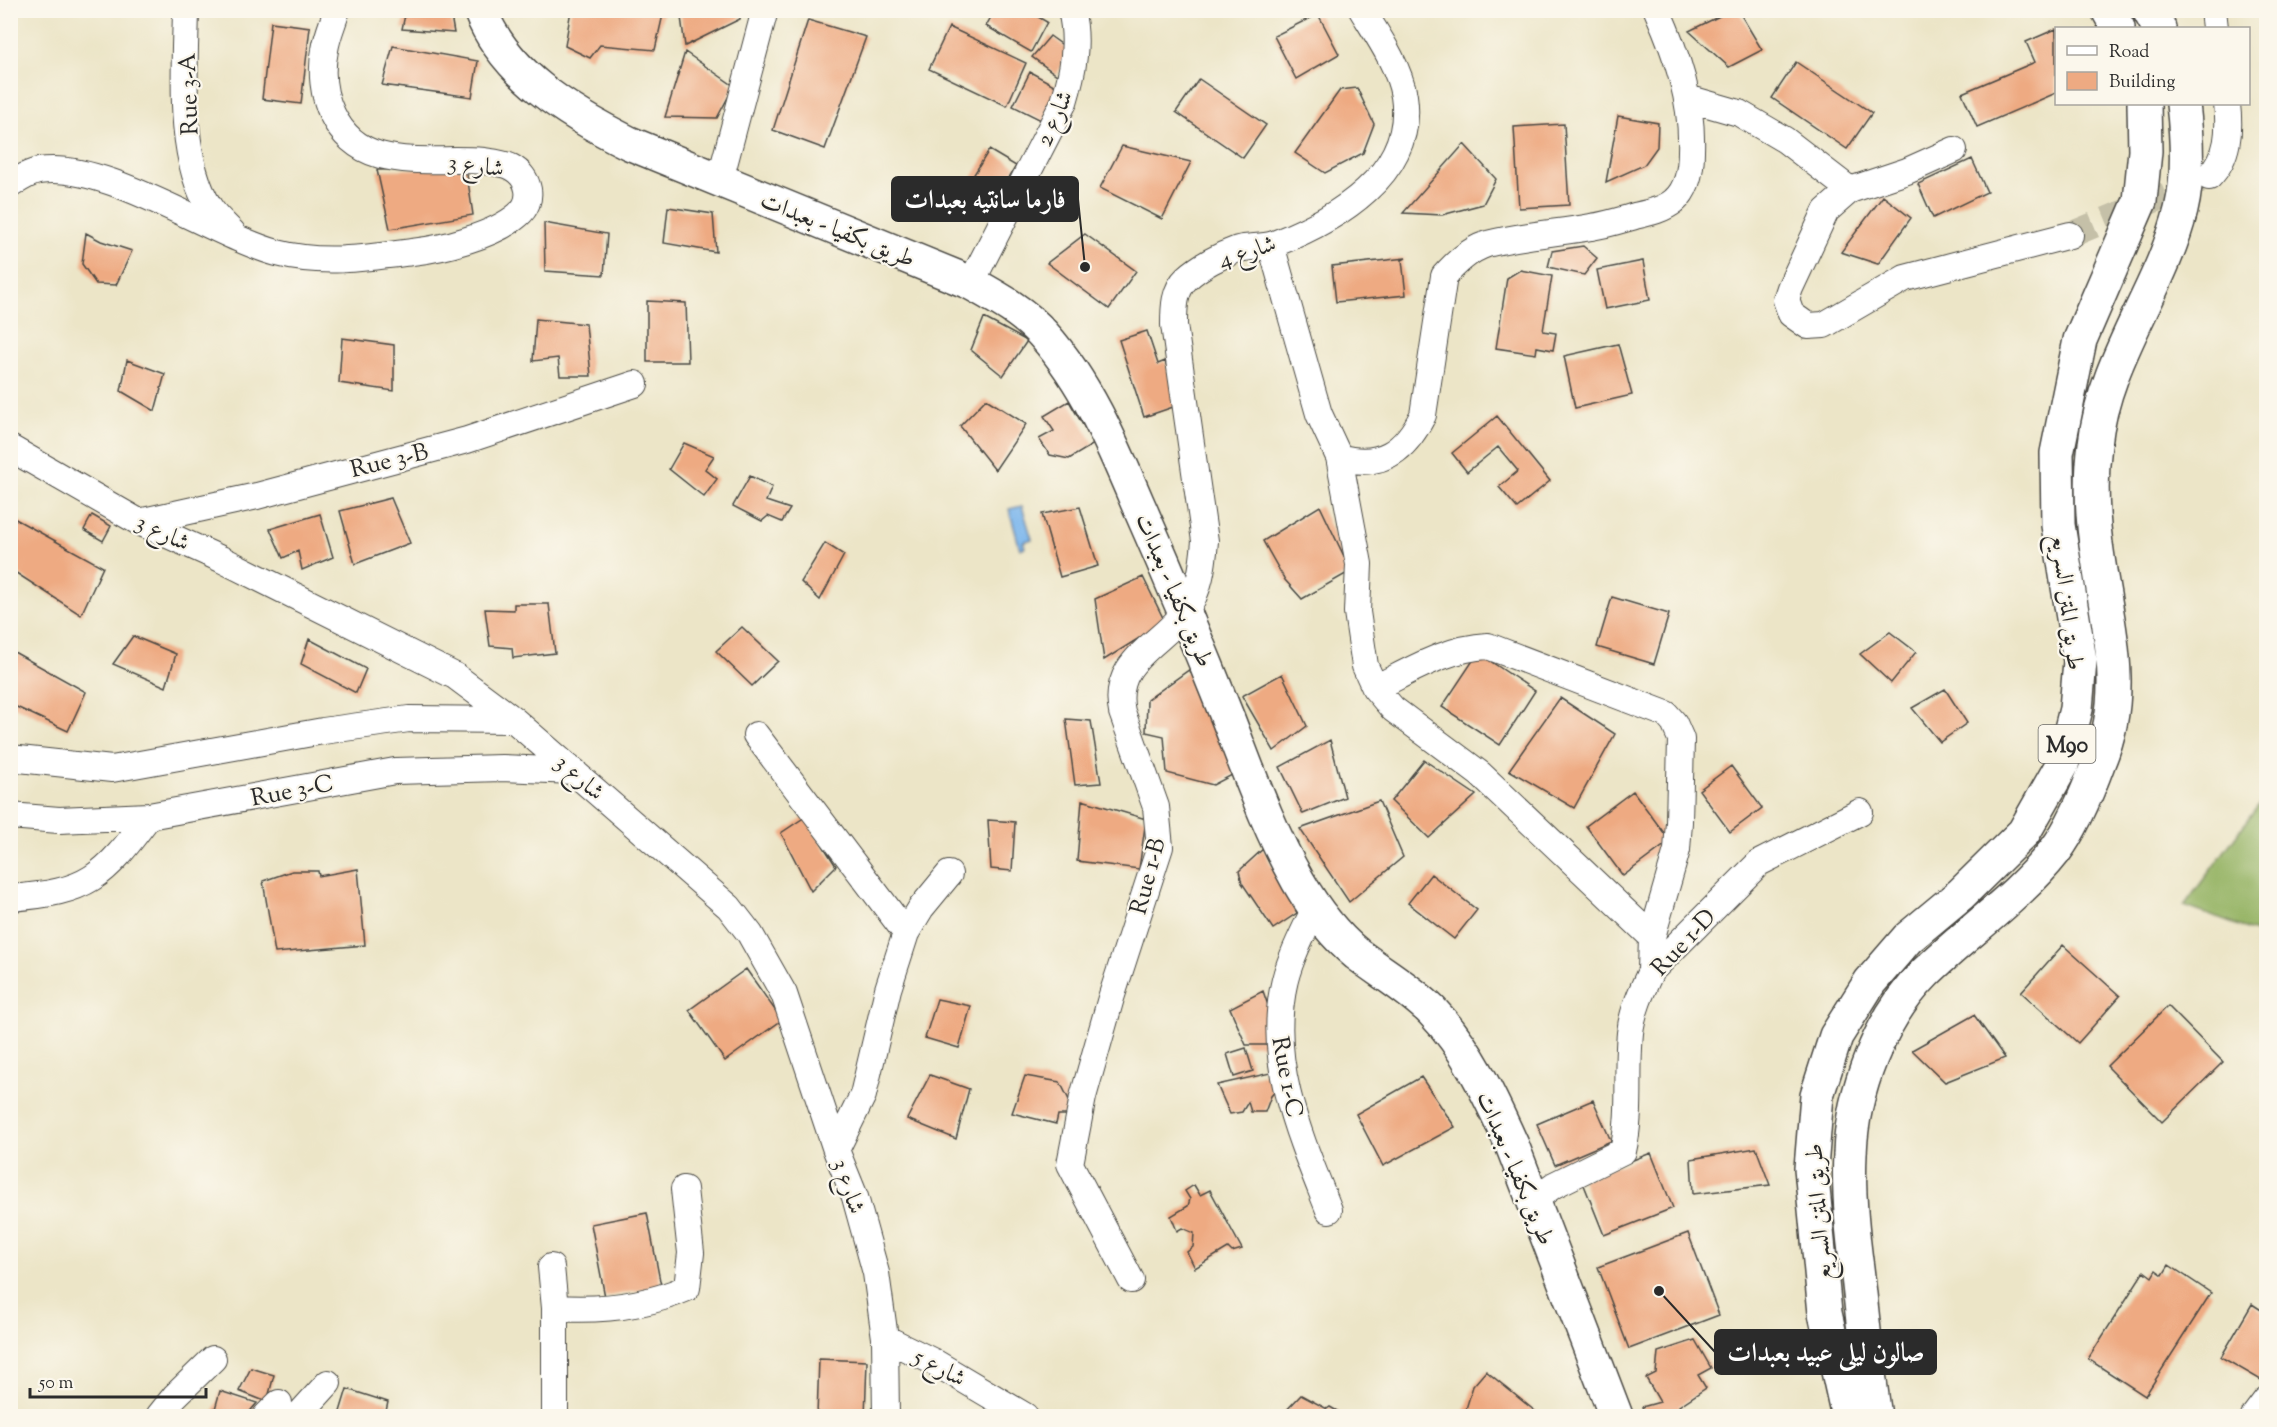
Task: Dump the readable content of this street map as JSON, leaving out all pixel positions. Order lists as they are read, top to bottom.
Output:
{
  "streets": {
    "main road": ["طريق بكفيا - بعبدات", "طريق المتن السريع", "M90"],
    "street": [
      "Rue 3-A",
      "شارع 2",
      "شارع 3",
      "شارع 4",
      "Rue 3-B",
      "Rue 3-C",
      "Rue 1-B",
      "Rue 1-D",
      "Rue 1-C",
      "شارع 5"
    ]
  },
  "crossings": [
    ["Rue 3-A", "شارع 3"],
    ["شارع 2", "طريق بكفيا - بعبدات"],
    ["شارع 3", "Rue 3-B"],
    ["شارع 3", "Rue 3-C"],
    ["شارع 3", "شارع 5"],
    ["طريق بكفيا - بعبدات", "شارع 4"],
    ["طريق بكفيا - بعبدات", "Rue 1-B"],
    ["طريق بكفيا - بعبدات", "Rue 1-D"],
    ["طريق بكفيا - بعبدات", "Rue 1-C"],
    ["شارع 4", "Rue 1-B"],
    ["طريق المتن السريع", "M90"]
  ],
  "places": ["فارما سانتيه بعبدات", "صالون ليلى عبيد بعبدات"],
  "legend": ["Road", "Building"],
  "scale_bar": "50 m"
}
